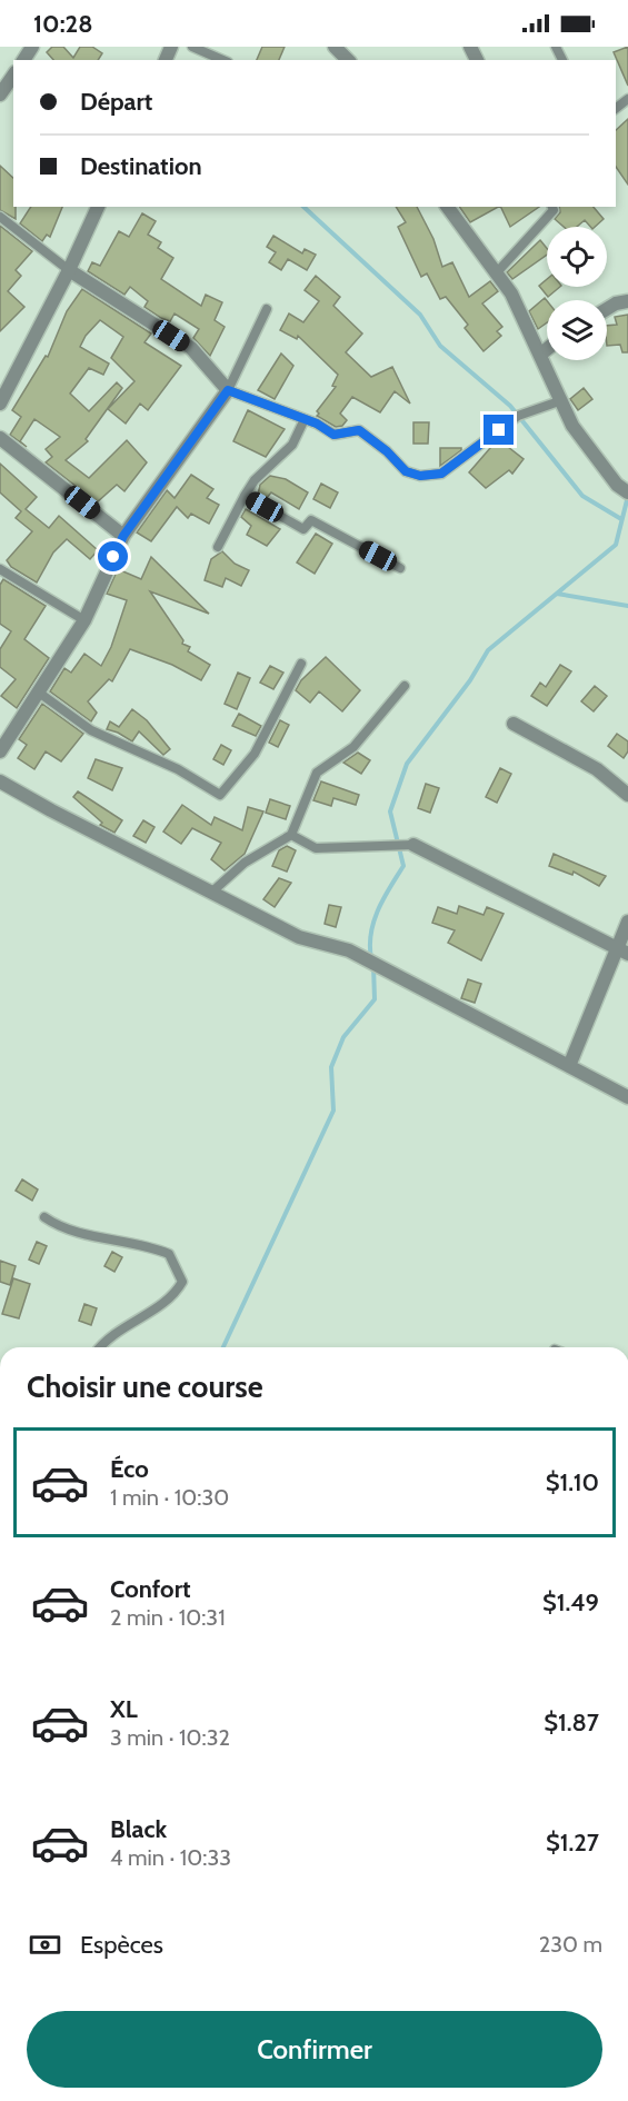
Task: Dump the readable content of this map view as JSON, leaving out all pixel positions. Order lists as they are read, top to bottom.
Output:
{
  "page": {
    "status": "10:28",
    "banner": ["Départ", "Destination"],
    "heading": "Choisir une course",
    "list": [
      {
        "name": "Éco",
        "note": "1 min · 10:30",
        "value": "$1.10"
      },
      {
        "name": "Confort",
        "note": "2 min · 10:31",
        "value": "$1.49"
      },
      {
        "name": "XL",
        "note": "3 min · 10:32",
        "value": "$1.87"
      },
      {
        "name": "Black",
        "note": "4 min · 10:33",
        "value": "$1.27"
      }
    ],
    "pay": ["Espèces", "230 m"],
    "buttons": "Confirmer"
  }
}
